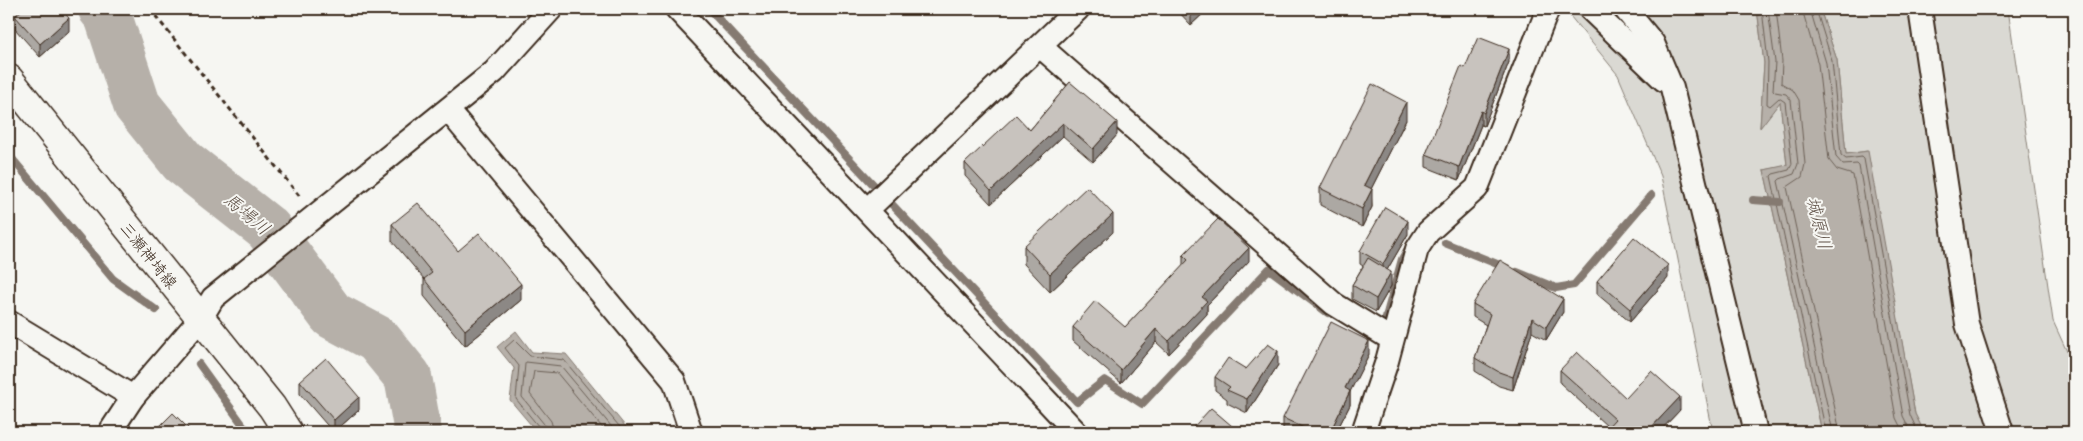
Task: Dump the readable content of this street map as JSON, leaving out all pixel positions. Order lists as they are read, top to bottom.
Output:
{
  "streets": {
    "main road": ["三瀬神埼線"]
  },
  "water": ["馬場川", "城原川"]
}
